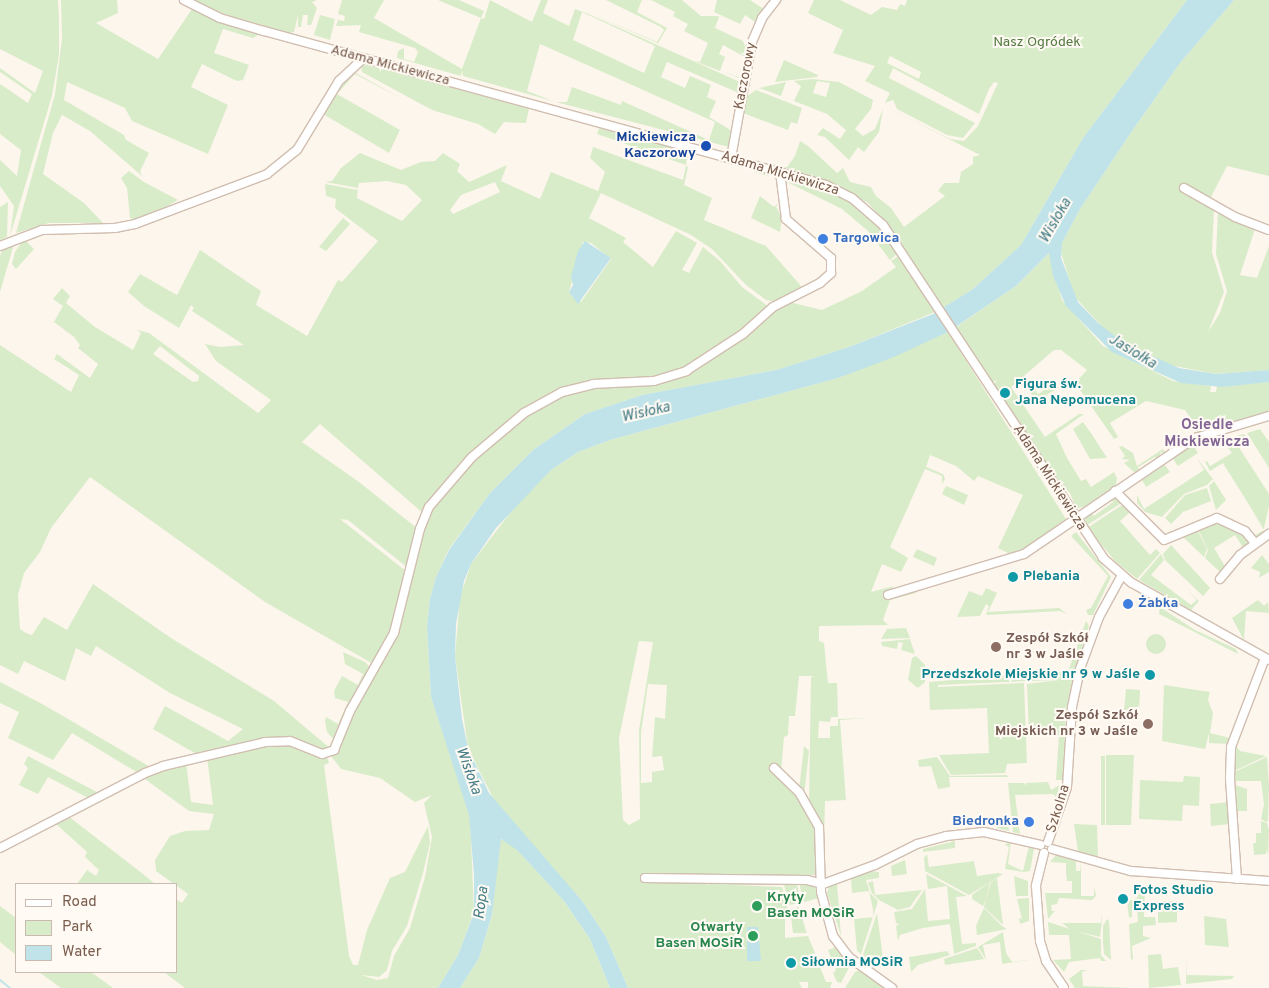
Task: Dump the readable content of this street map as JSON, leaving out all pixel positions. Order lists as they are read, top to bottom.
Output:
{
  "streets": {
    "street": ["Adama Mickiewicza", "Kaczorowy", "Szkolna"]
  },
  "crossings": [
    ["Adama Mickiewicza", "Kaczorowy"],
    ["Adama Mickiewicza", "Szkolna"]
  ],
  "districts": ["Osiedle Mickiewicza"],
  "water": ["Wisłoka", "Jasiołka", "Ropa"],
  "parks": ["Nasz Ogródek"],
  "places": [
    "Mickiewicza Kaczorowy",
    "Targowica",
    "Figura św. Jana Nepomucena",
    "Plebania",
    "Żabka",
    "Zespół Szkół nr 3 w Jaśle",
    "Przedszkole Miejskie nr 9 w Jaśle",
    "Zespół Szkół Miejskich nr 3 w Jaśle",
    "Biedronka",
    "Fotos Studio Express",
    "Kryty Basen MOSiR",
    "Otwarty Basen MOSiR",
    "Siłownia MOSiR"
  ],
  "legend": ["Road", "Park", "Water"]
}
